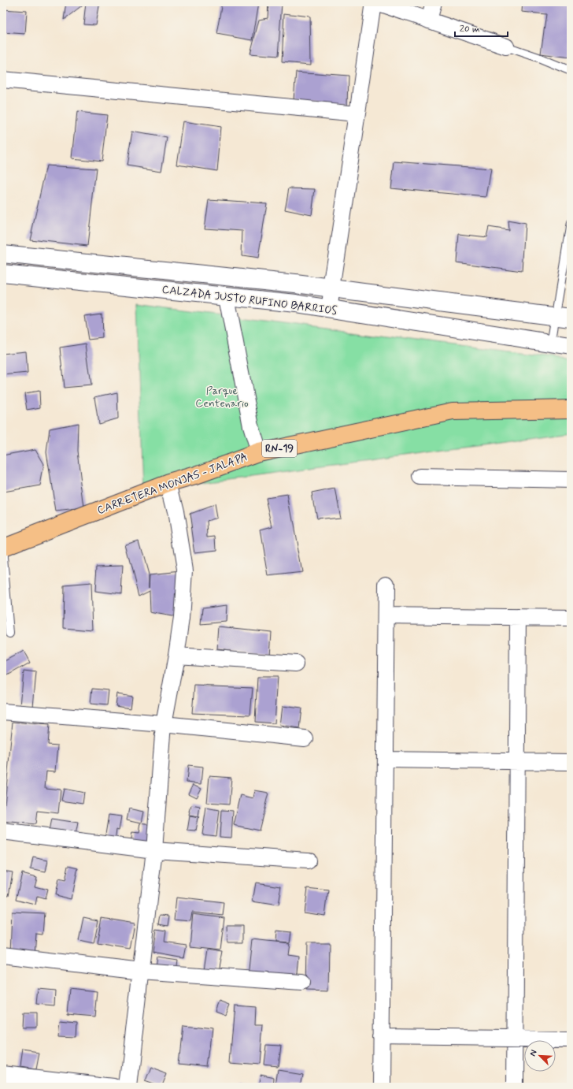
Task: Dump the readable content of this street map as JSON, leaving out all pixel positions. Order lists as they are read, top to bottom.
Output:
{
  "streets": {
    "main road": ["RN-19", "CARRETERA MONJAS - JALAPA"],
    "street": ["CALZADA JUSTO RUFINO BARRIOS"]
  },
  "parks": ["Parque Centenario"],
  "scale_bar": "20 m",
  "north": "top left"
}
